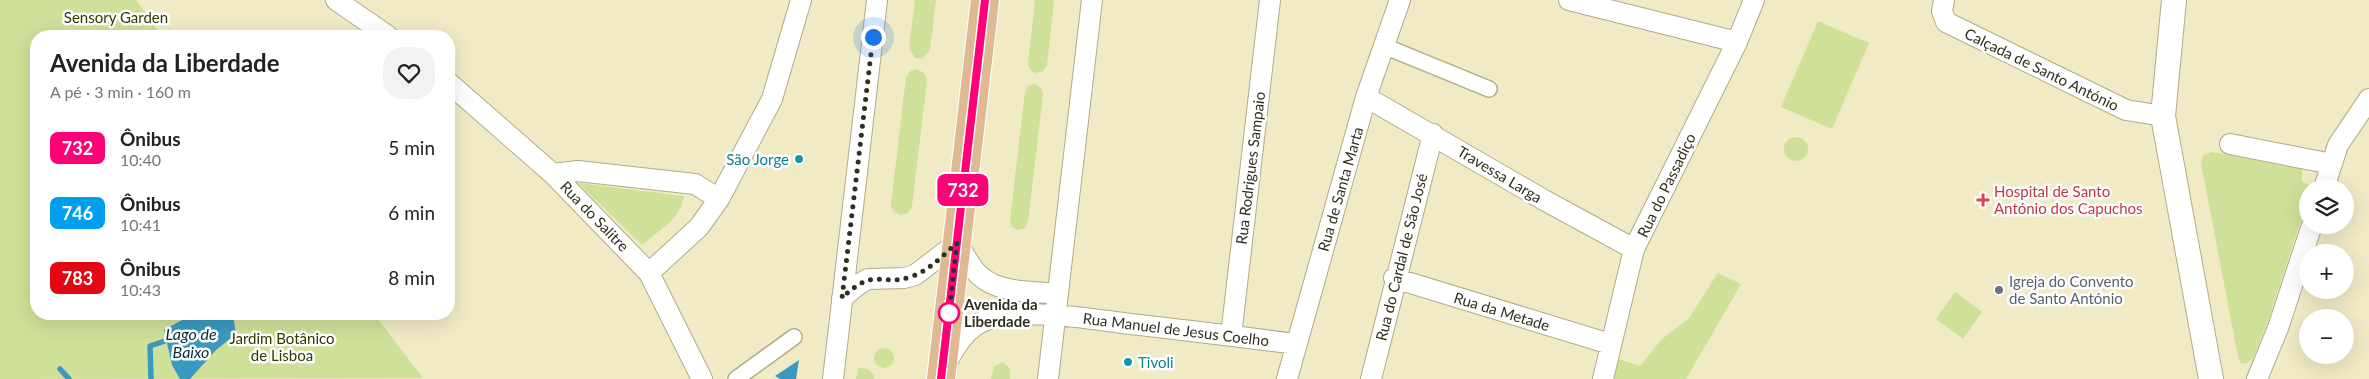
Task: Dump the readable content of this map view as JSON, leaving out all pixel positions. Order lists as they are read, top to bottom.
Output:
{
  "streets": {
    "street": [
      "Calçada de Santo António",
      "Rua Rodrigues Sampaio",
      "Travessa Larga",
      "Rua do Passadiço",
      "Rua de Santa Marta",
      "Rua do Salitre",
      "Rua do Cardal de São José",
      "Rua da Metade",
      "Rua Manuel de Jesus Coelho"
    ]
  },
  "crossings": [
    ["Rua Rodrigues Sampaio", "Rua Manuel de Jesus Coelho"],
    ["Travessa Larga", "Rua do Passadiço"],
    ["Travessa Larga", "Rua de Santa Marta"],
    ["Travessa Larga", "Rua do Cardal de São José"],
    ["Rua do Passadiço", "Rua da Metade"],
    ["Rua de Santa Marta", "Rua Manuel de Jesus Coelho"],
    ["Rua do Cardal de São José", "Rua da Metade"]
  ],
  "water": ["Lago de Baixo"],
  "parks": ["Sensory Garden", "Jardim Botânico de Lisboa"],
  "places": {
    "other": [
      "São Jorge",
      "Igreja do Convento de Santo António",
      "Avenida da Liberdade",
      "Tivoli"
    ],
    "health": ["Hospital de Santo António dos Capuchos"]
  },
  "lines": ["bus line 732"],
  "page": {
    "on_map": "732",
    "heading": ["Avenida da Liberdade", "A pé · 3 min · 160 m"],
    "list": [
      {
        "mark": "732",
        "name": "Ônibus",
        "note": "10:40",
        "value": "5 min"
      },
      {
        "mark": "746",
        "name": "Ônibus",
        "note": "10:41",
        "value": "6 min"
      },
      {
        "mark": "783",
        "name": "Ônibus",
        "note": "10:43",
        "value": "8 min"
      }
    ],
    "map_buttons": ["+", "−"]
  }
}
